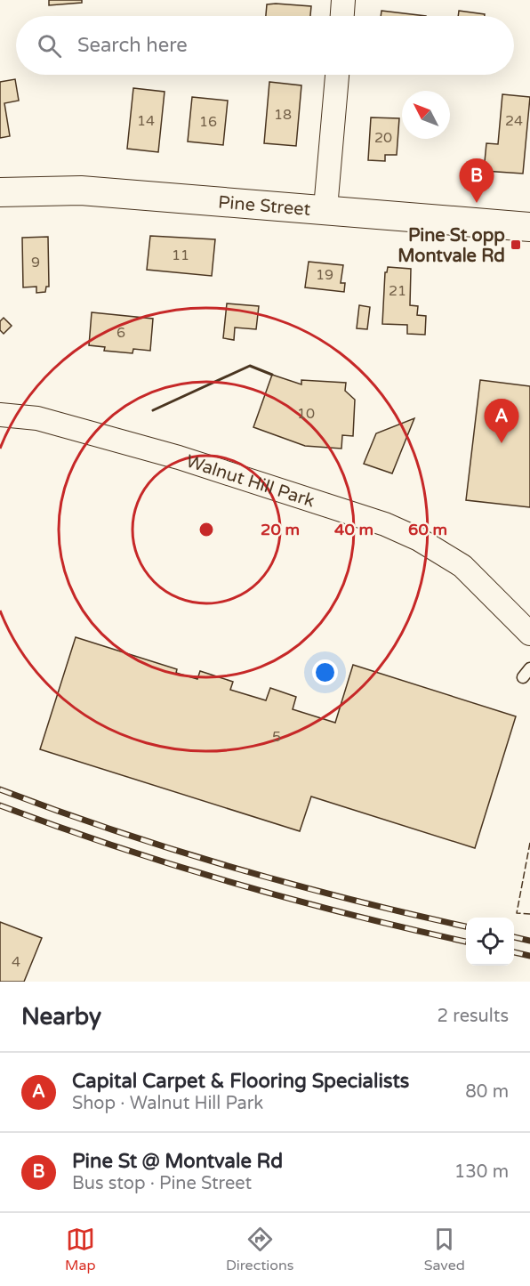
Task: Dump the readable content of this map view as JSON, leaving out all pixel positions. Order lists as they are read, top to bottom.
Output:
{
  "streets": {
    "street": ["Pine Street", "Walnut Hill Park"]
  },
  "places": {
    "transit": ["Pine St opp Montvale Rd"]
  },
  "house_numbers": [
    "18",
    "14",
    "24",
    "16",
    "20",
    "11",
    "9",
    "19",
    "21",
    "6",
    "10",
    "5",
    "4"
  ],
  "north": "top left",
  "page": {
    "search": "Search here",
    "pins": ["B", "A"],
    "heading": ["Nearby", "2 results"],
    "list": [
      {
        "mark": "A",
        "name": "Capital Carpet & Flooring Specialists",
        "note": "Shop · Walnut Hill Park",
        "value": "80 m"
      },
      {
        "mark": "B",
        "name": "Pine St @ Montvale Rd",
        "note": "Bus stop · Pine Street",
        "value": "130 m"
      }
    ],
    "nav": ["Map", "Directions", "Saved"]
  },
  "rings": ["20 m", "40 m", "60 m"]
}
